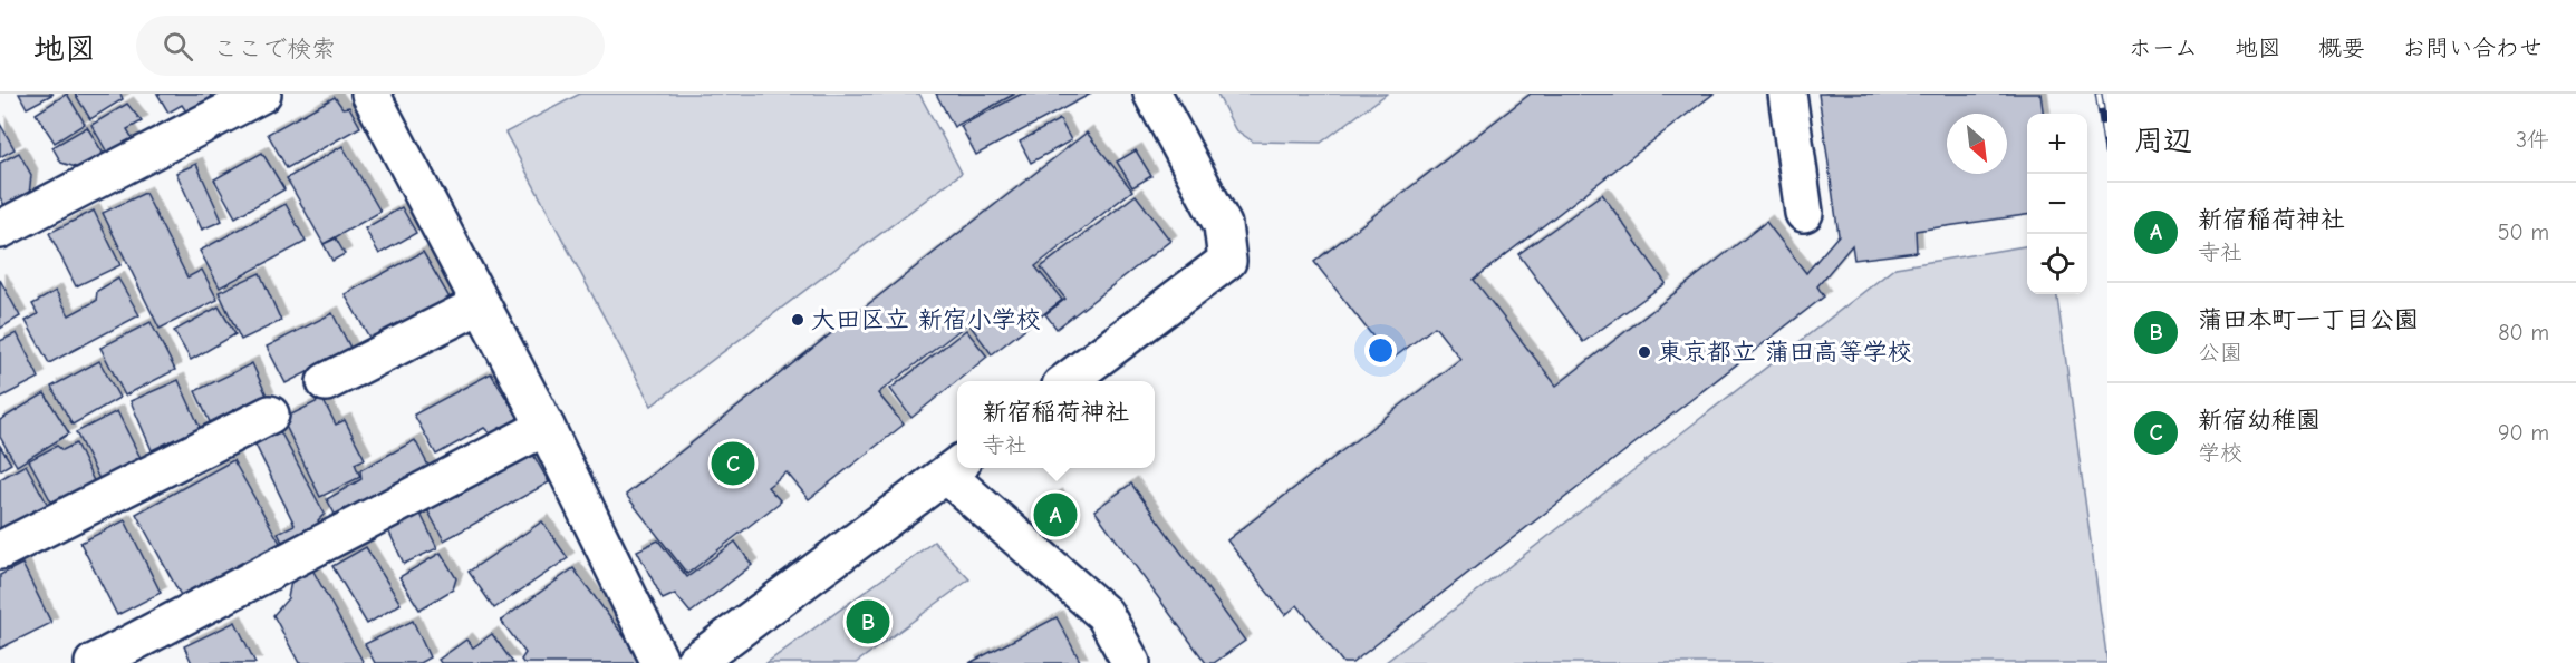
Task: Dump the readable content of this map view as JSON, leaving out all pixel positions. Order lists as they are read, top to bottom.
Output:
{
  "places": ["大田区立 新宿小学校", "東京都立 蒲田高等学校"],
  "north": "bottom right",
  "page": {
    "header": "地図",
    "search": "ここで検索",
    "nav": [
      "ホーム",
      "地図",
      "概要",
      "お問い合わせ"
    ],
    "heading": ["周辺", "3件"],
    "map_buttons": ["+", "−"],
    "list": [
      {
        "mark": "A",
        "name": "新宿稲荷神社",
        "note": "寺社",
        "value": "50 m"
      },
      {
        "mark": "B",
        "name": "蒲田本町一丁目公園",
        "note": "公園",
        "value": "80 m"
      },
      {
        "mark": "C",
        "name": "新宿幼稚園",
        "note": "学校",
        "value": "90 m"
      }
    ],
    "popup": ["新宿稲荷神社", "寺社"],
    "pins": ["C", "A", "B"]
  }
}
